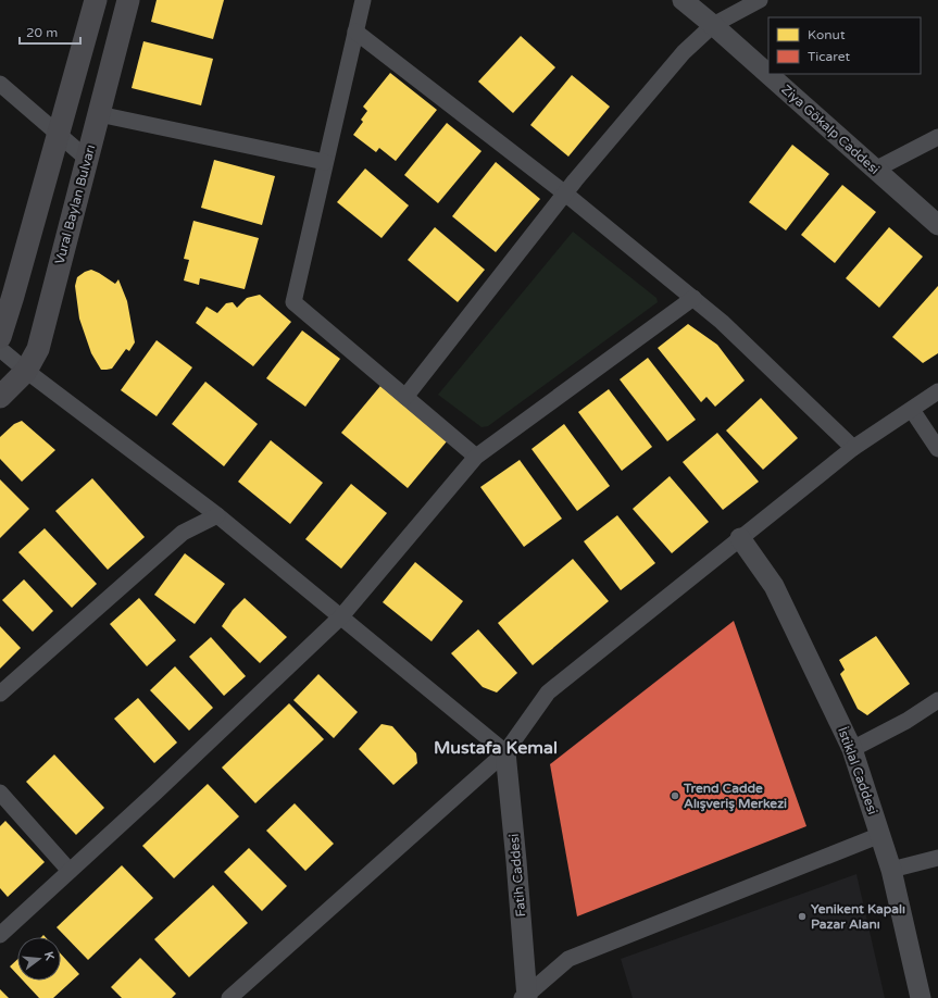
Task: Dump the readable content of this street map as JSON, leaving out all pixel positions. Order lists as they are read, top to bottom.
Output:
{
  "streets": {
    "main road": ["Vural Baylan Bulvarı"],
    "street": ["Ziya Gökalp Caddesi", "İstiklal Caddesi", "Fatih Caddesi"]
  },
  "districts": ["Mustafa Kemal"],
  "places": ["Trend Cadde Alışveriş Merkezi", "Yenikent Kapalı Pazar Alanı"],
  "legend": ["Konut", "Ticaret"],
  "scale_bar": "20 m",
  "north": "right"
}
